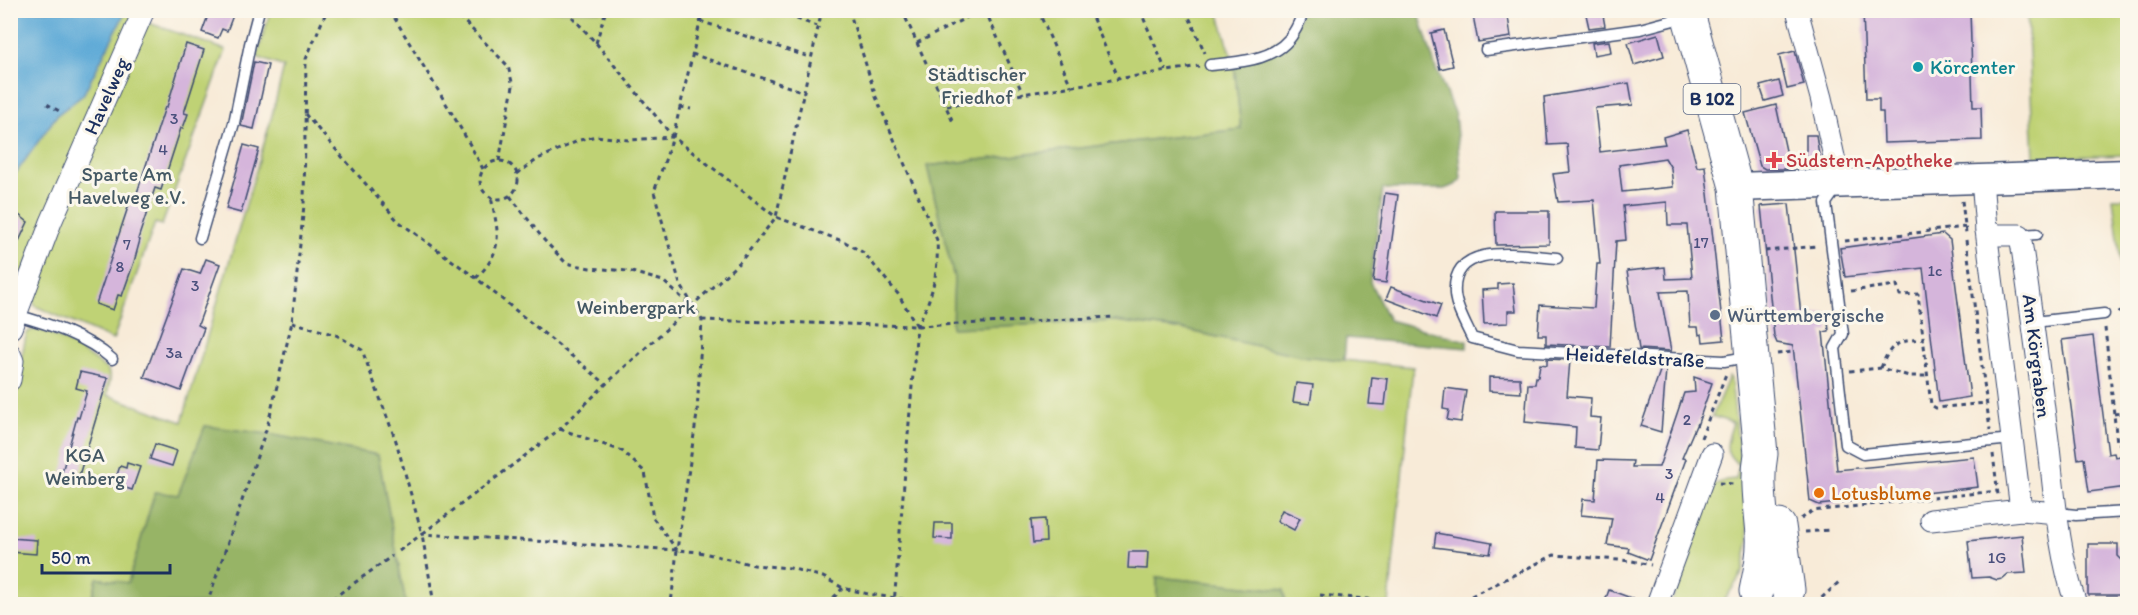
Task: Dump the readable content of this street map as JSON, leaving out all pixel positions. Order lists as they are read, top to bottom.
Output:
{
  "streets": {
    "main road": ["B 102"],
    "street": ["Havelweg", "Am Körgraben"],
    "lane": ["Heidefeldstraße"]
  },
  "crossings": [
    ["B 102", "Heidefeldstraße"]
  ],
  "parks": [
    "Städtischer Friedhof",
    "Sparte Am Havelweg e.V.",
    "Weinbergpark",
    "KGA Weinberg"
  ],
  "places": {
    "other": ["Körcenter", "Württembergische", "Lotusblume"],
    "health": ["Südstern-Apotheke"]
  },
  "house_numbers": [
    "3",
    "4",
    "17",
    "7",
    "8",
    "1c",
    "3",
    "3a",
    "2",
    "3",
    "4",
    "1G"
  ],
  "scale_bar": "50 m"
}
